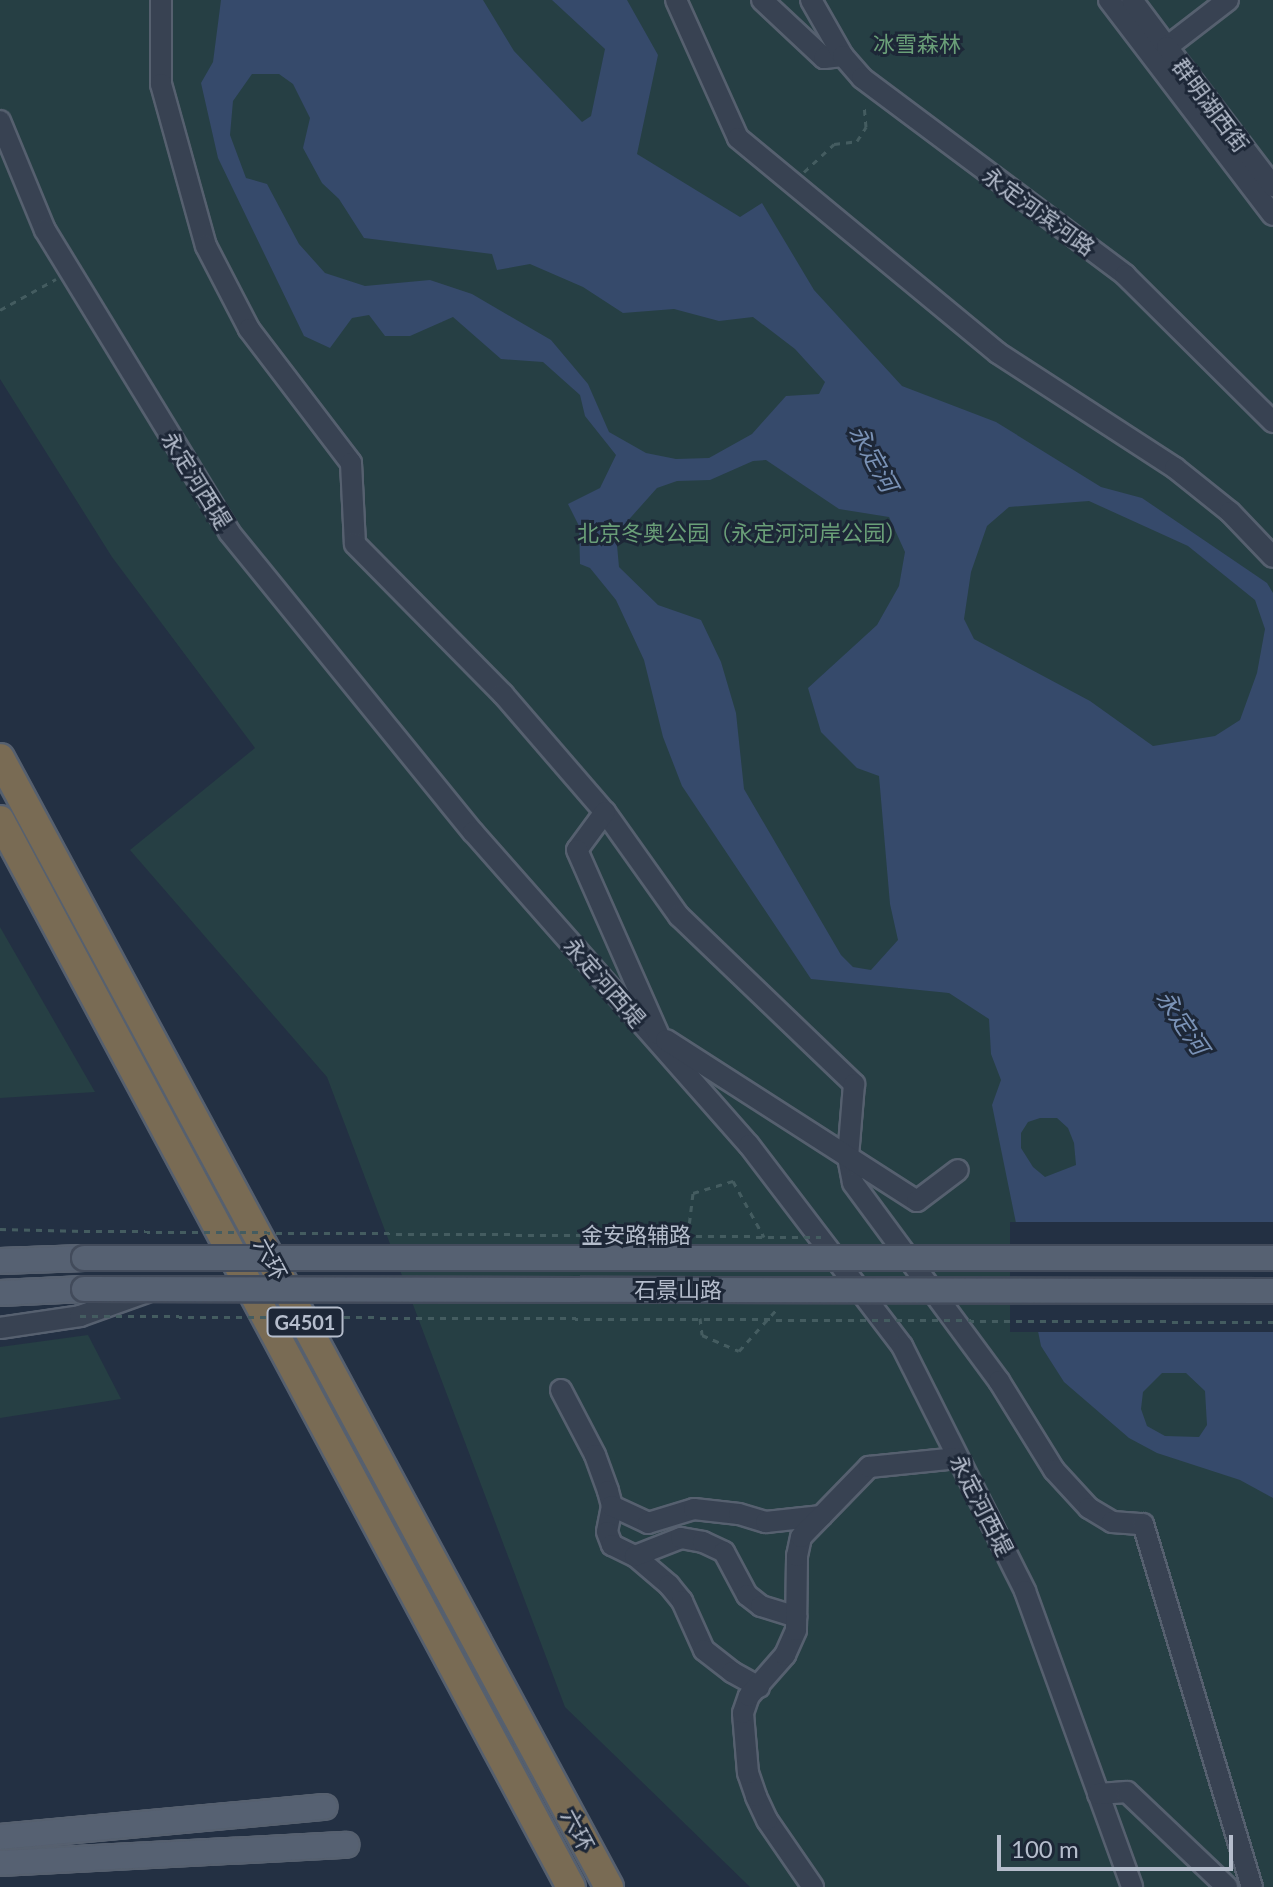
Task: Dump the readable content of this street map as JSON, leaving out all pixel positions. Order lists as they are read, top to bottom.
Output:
{
  "streets": {
    "highway": ["六环", "G4501"],
    "main road": ["石景山路"],
    "street": ["群明湖西街", "永定河滨河路", "永定河西堤"],
    "path": ["金安路辅路"]
  },
  "water": ["永定河"],
  "parks": ["冰雪森林", "北京冬奥公园（永定河河岸公园）"],
  "scale_bar": "100 m"
}
